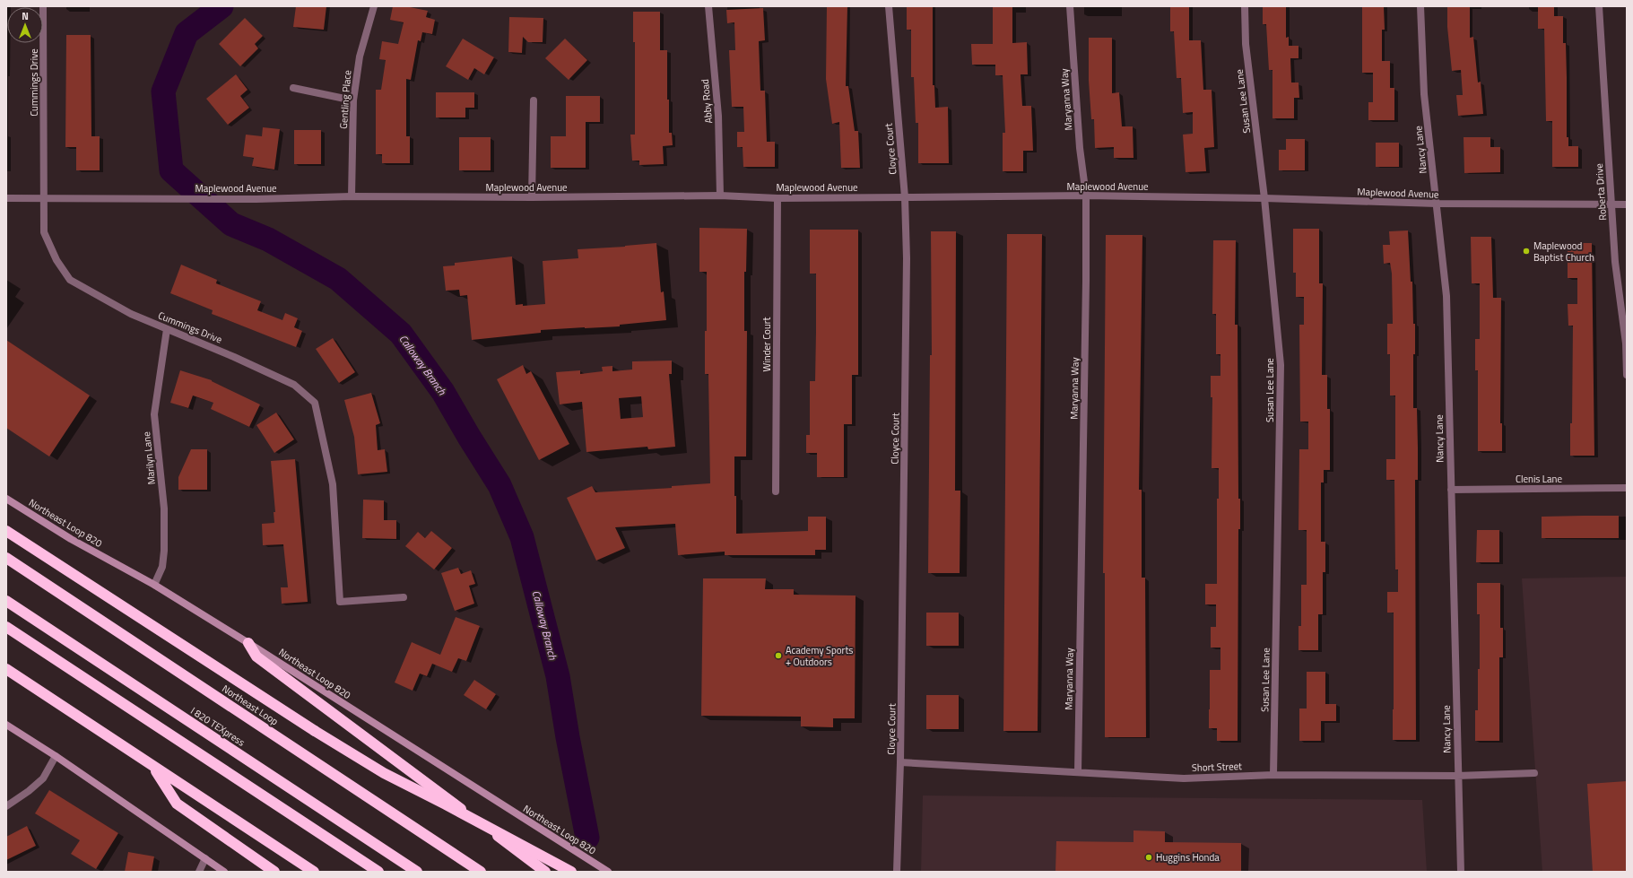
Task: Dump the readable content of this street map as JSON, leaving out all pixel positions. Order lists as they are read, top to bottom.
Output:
{
  "streets": {
    "highway": ["Northeast Loop", "I 820 TEXpress"],
    "main road": ["Northeast Loop 820"],
    "street": [
      "Cummings Drive",
      "Gentling Place",
      "Maryanna Way",
      "Abby Road",
      "Susan Lee Lane",
      "Cloyce Court",
      "Nancy Lane",
      "Maplewood Avenue",
      "Roberta Drive",
      "Winder Court",
      "Marilyn Lane",
      "Clenis Lane",
      "Short Street"
    ]
  },
  "crossings": [
    ["Cummings Drive", "Maplewood Avenue"],
    ["Cummings Drive", "Marilyn Lane"],
    ["Gentling Place", "Maplewood Avenue"],
    ["Maryanna Way", "Maplewood Avenue"],
    ["Maryanna Way", "Short Street"],
    ["Abby Road", "Maplewood Avenue"],
    ["Susan Lee Lane", "Maplewood Avenue"],
    ["Susan Lee Lane", "Short Street"],
    ["Cloyce Court", "Maplewood Avenue"],
    ["Cloyce Court", "Short Street"],
    ["Nancy Lane", "Maplewood Avenue"],
    ["Nancy Lane", "Clenis Lane"],
    ["Nancy Lane", "Short Street"],
    ["Maplewood Avenue", "Roberta Drive"],
    ["Maplewood Avenue", "Winder Court"],
    ["Marilyn Lane", "Northeast Loop 820"]
  ],
  "water": ["Calloway Branch"],
  "places": ["Maplewood Baptist Church", "Academy Sports + Outdoors", "Huggins Honda"],
  "north": "top"
}
